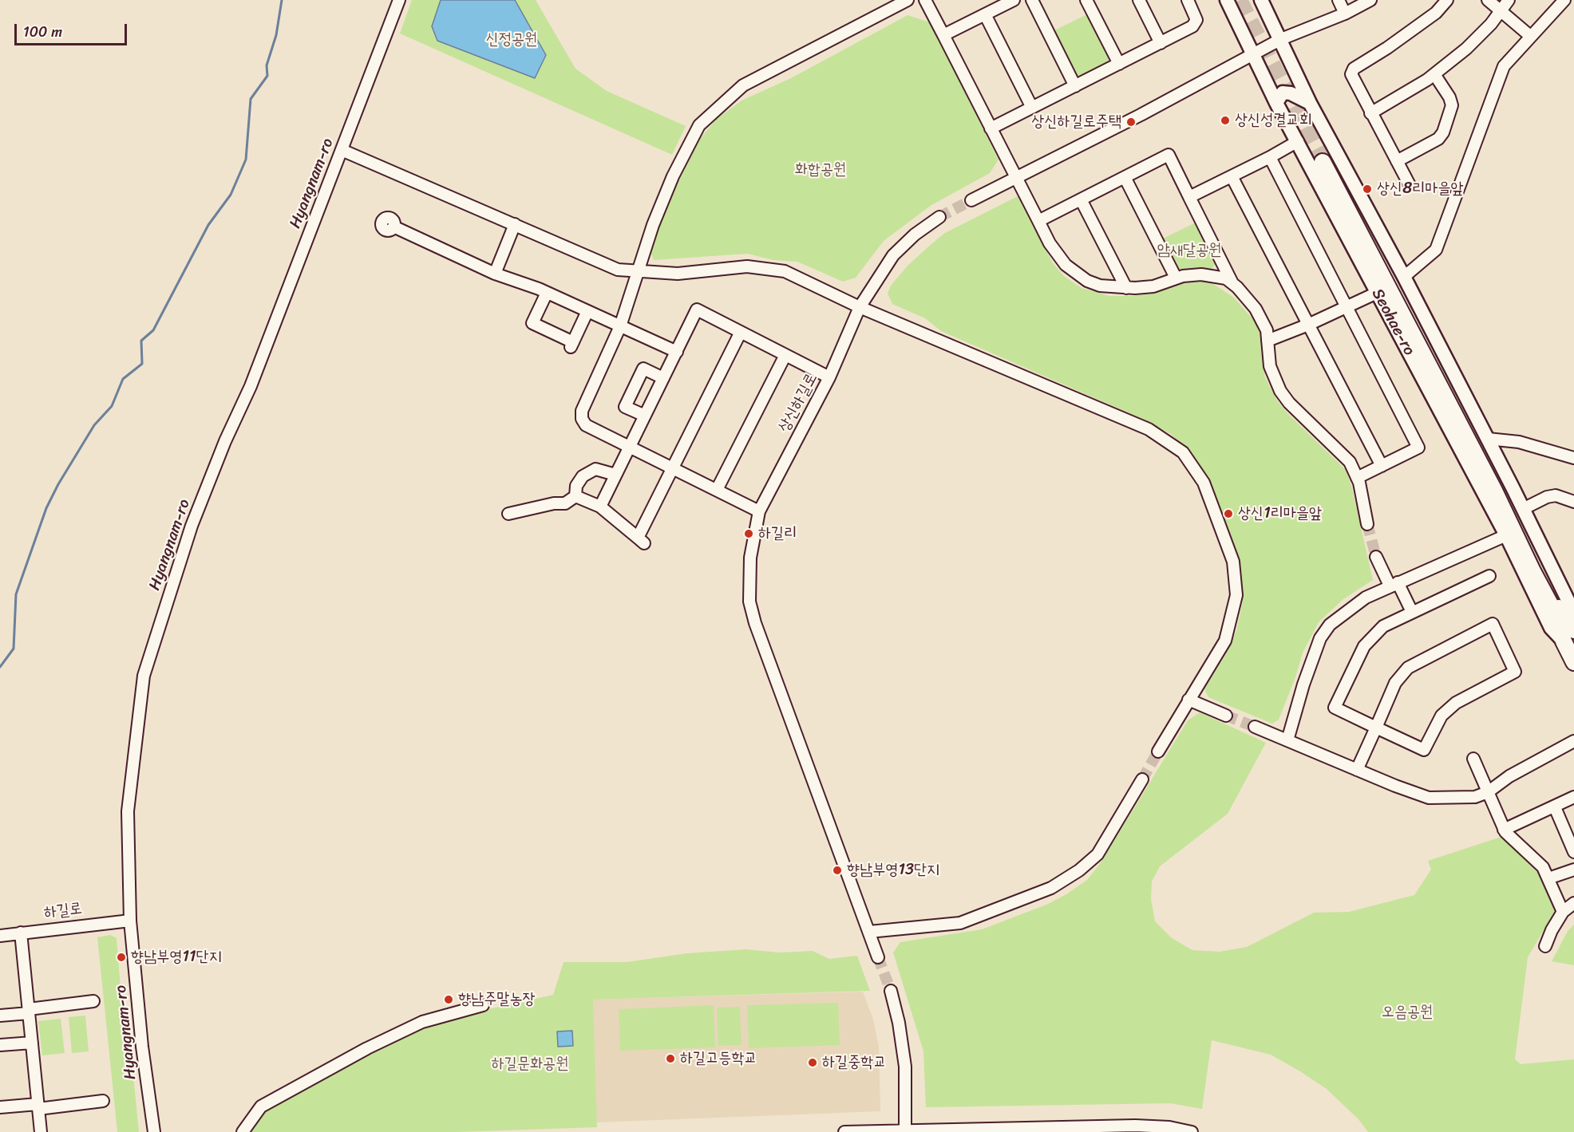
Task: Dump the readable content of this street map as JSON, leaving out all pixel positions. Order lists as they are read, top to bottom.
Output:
{
  "streets": {
    "highway": ["Seohae-ro"],
    "street": ["Hyangnam-ro", "상신하길로", "하길로"]
  },
  "crossings": [
    ["Hyangnam-ro", "하길로"]
  ],
  "parks": [
    "신정공원",
    "화합공원",
    "암새달공원",
    "오음공원",
    "하길문화공원"
  ],
  "places": [
    "상신성결교회",
    "상신하길로주택",
    "상신8리마을앞",
    "상신1리마을앞",
    "하길리",
    "향남부영13단지",
    "향남부영11단지",
    "향남주말농장",
    "하길고등학교",
    "하길중학교"
  ],
  "scale_bar": "100 m"
}
